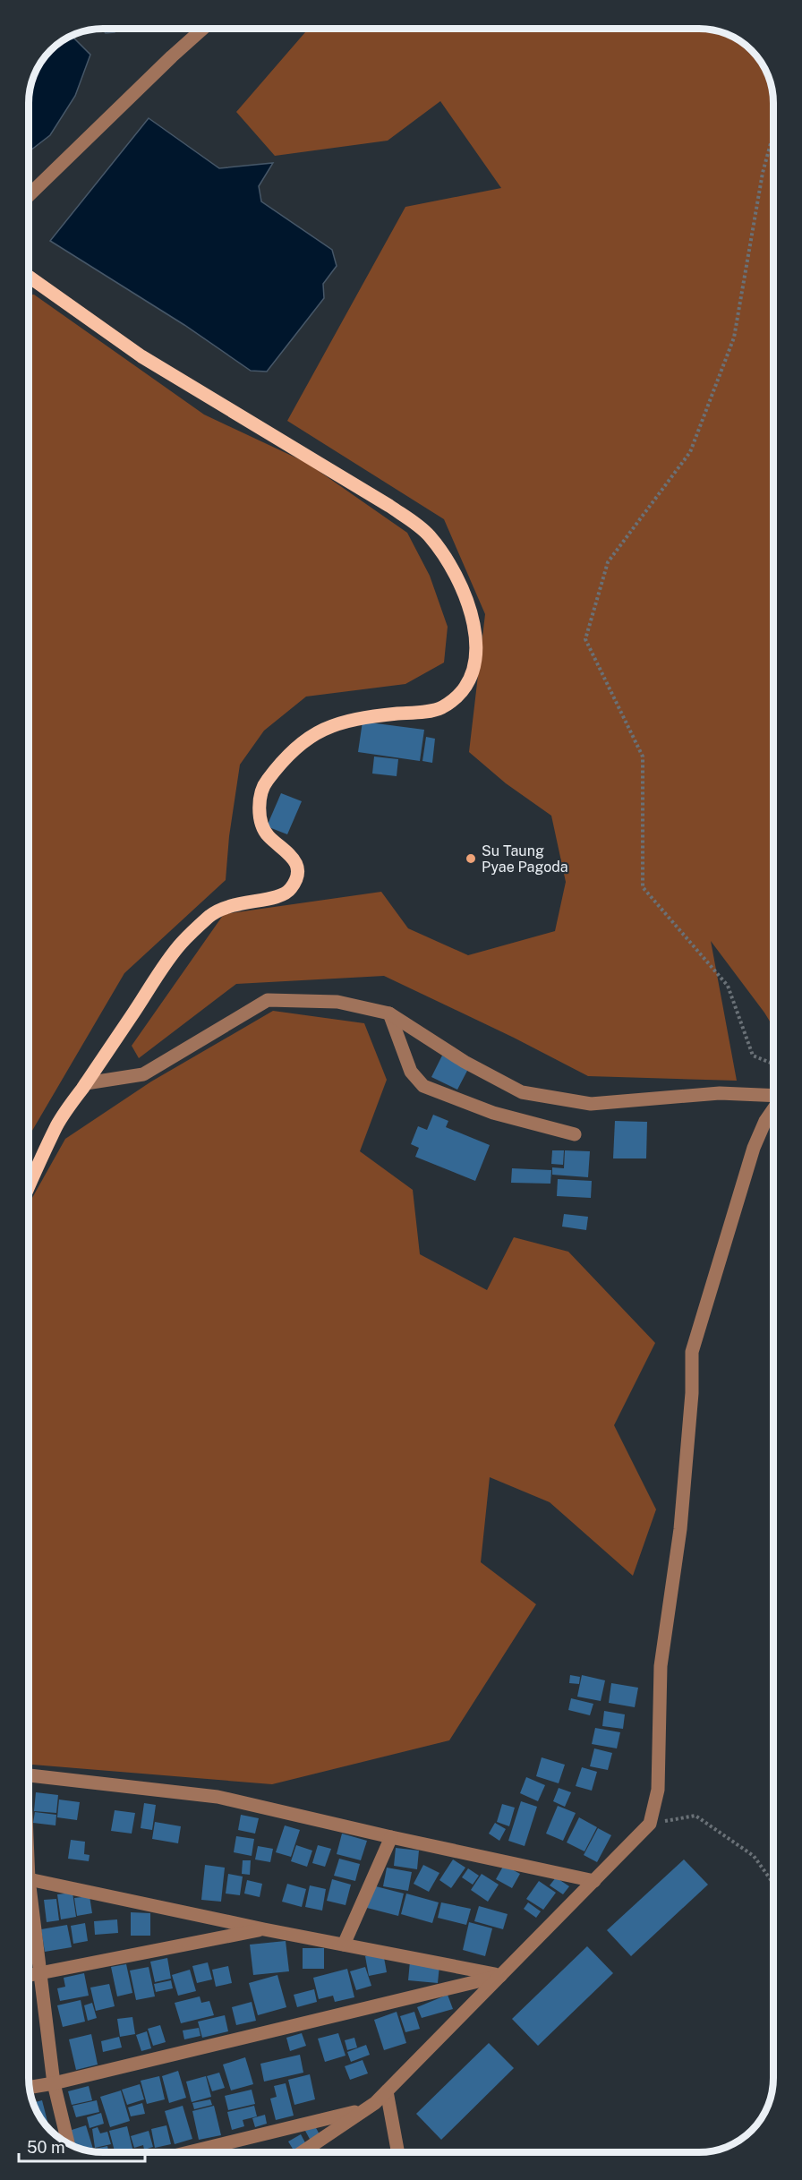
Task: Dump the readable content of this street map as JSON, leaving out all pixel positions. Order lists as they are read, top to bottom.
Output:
{
  "places": ["Su Taung Pyae Pagoda"],
  "scale_bar": "50 m"
}
